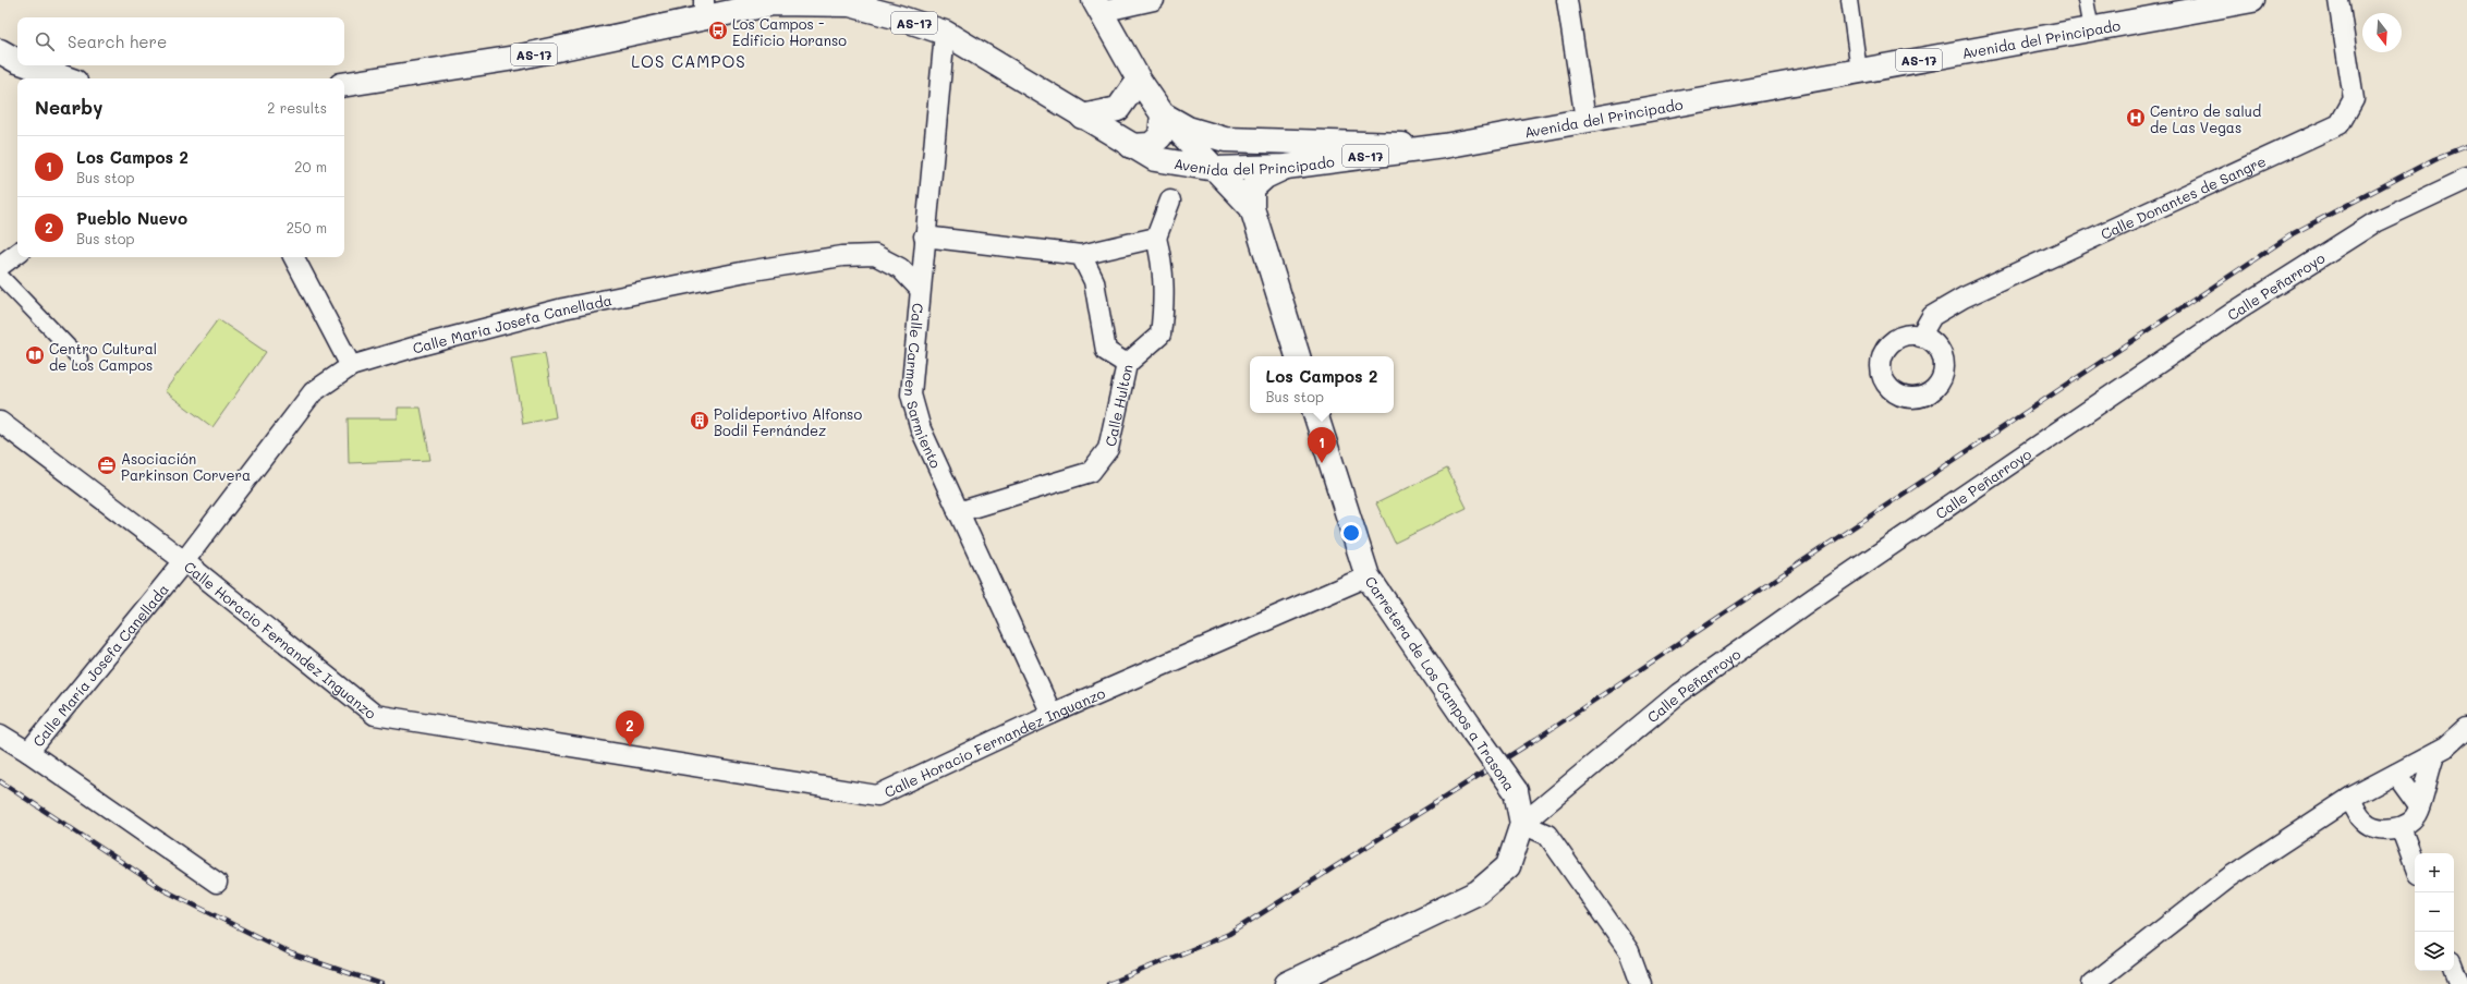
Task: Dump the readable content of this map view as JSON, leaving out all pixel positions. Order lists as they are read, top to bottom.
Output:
{
  "streets": {
    "main road": ["AS-17", "Avenida del Principado", "Carretera de Los Campos a Trasona"],
    "street": [
      "Calle Donantes de Sangre",
      "Calle Peñarroyo",
      "Calle Maria Josefa Canellada",
      "Calle Carmen Sarmiento",
      "Calle Hulton",
      "Calle Horacio Fernandez Inguanzo",
      "Calle María Josefa Canellada"
    ]
  },
  "crossings": [
    ["Avenida del Principado", "Calle Carmen Sarmiento"],
    ["Calle Peñarroyo", "Carretera de Los Campos a Trasona"],
    ["Calle Maria Josefa Canellada", "Calle Carmen Sarmiento"],
    ["Calle Maria Josefa Canellada", "Calle Horacio Fernandez Inguanzo"],
    ["Calle Maria Josefa Canellada", "Calle María Josefa Canellada"],
    ["Calle Carmen Sarmiento", "Calle Hulton"],
    ["Calle Carmen Sarmiento", "Calle Horacio Fernandez Inguanzo"],
    ["Calle Horacio Fernandez Inguanzo", "Calle María Josefa Canellada"],
    ["Calle Horacio Fernandez Inguanzo", "Carretera de Los Campos a Trasona"]
  ],
  "districts": ["LOS CAMPOS"],
  "places": {
    "bus stop": ["Los Campos - Edificio Horanso"],
    "hospital": ["Centro de salud de Las Vegas"],
    "library": ["Centro Cultural de Los Campos"],
    "building": ["Polideportivo Alfonso Bodil Fernández"],
    "office": ["Asociación Parkinson Corvera"]
  },
  "north": "bottom",
  "page": {
    "search": "Search here",
    "heading": ["Nearby", "2 results"],
    "list": [
      {
        "mark": "1",
        "name": "Los Campos 2",
        "note": "Bus stop",
        "value": "20 m"
      },
      {
        "mark": "2",
        "name": "Pueblo Nuevo",
        "note": "Bus stop",
        "value": "250 m"
      }
    ],
    "popup": ["Los Campos 2", "Bus stop"],
    "pins": ["1", "2"],
    "map_buttons": ["+", "−"]
  }
}
